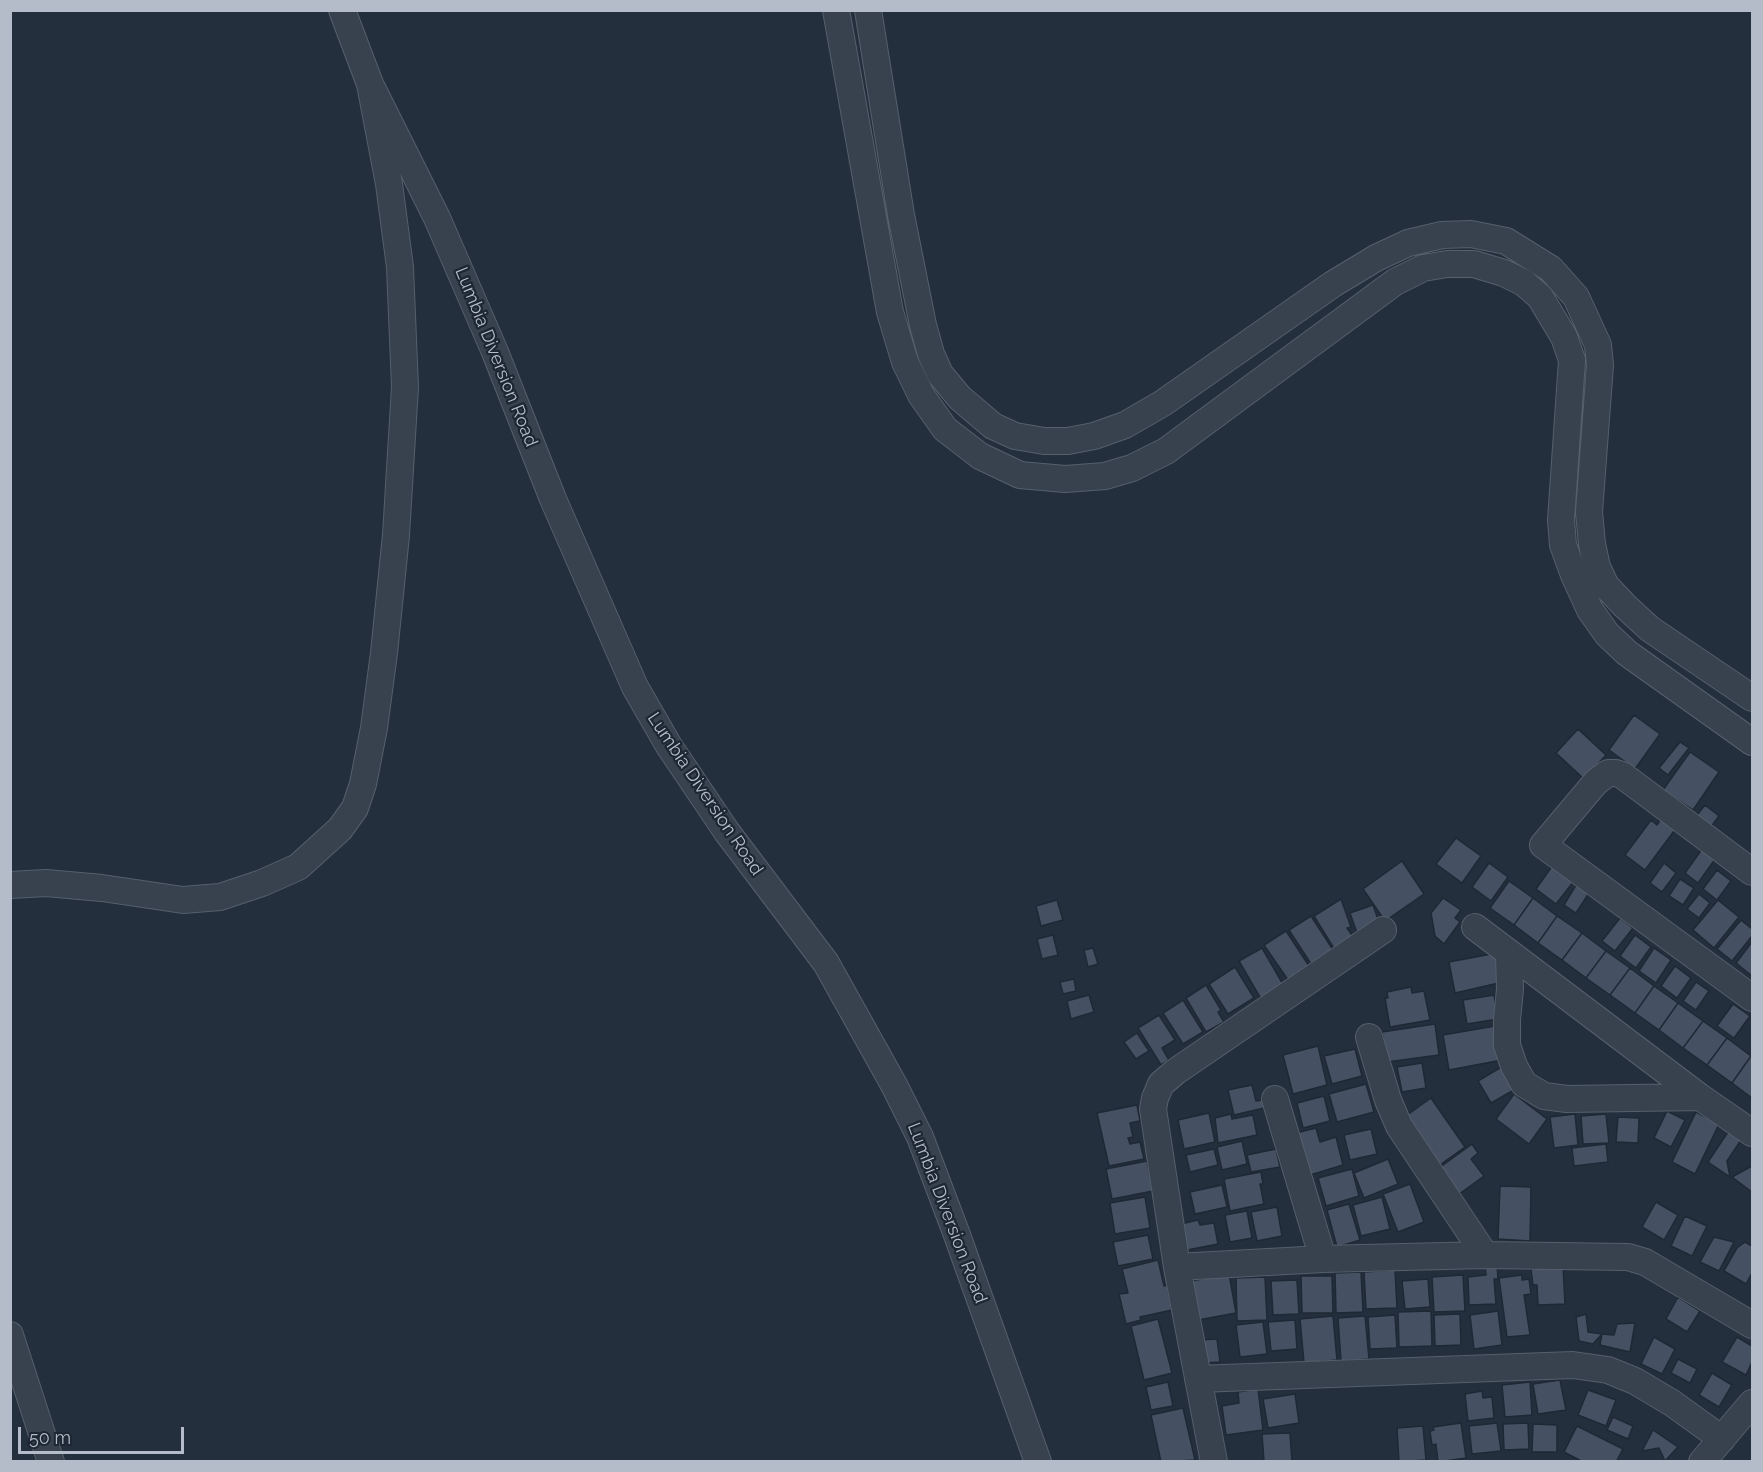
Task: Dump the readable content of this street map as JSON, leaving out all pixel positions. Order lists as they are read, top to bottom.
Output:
{
  "streets": {
    "street": ["Lumbia Diversion Road"]
  },
  "scale_bar": "50 m"
}
